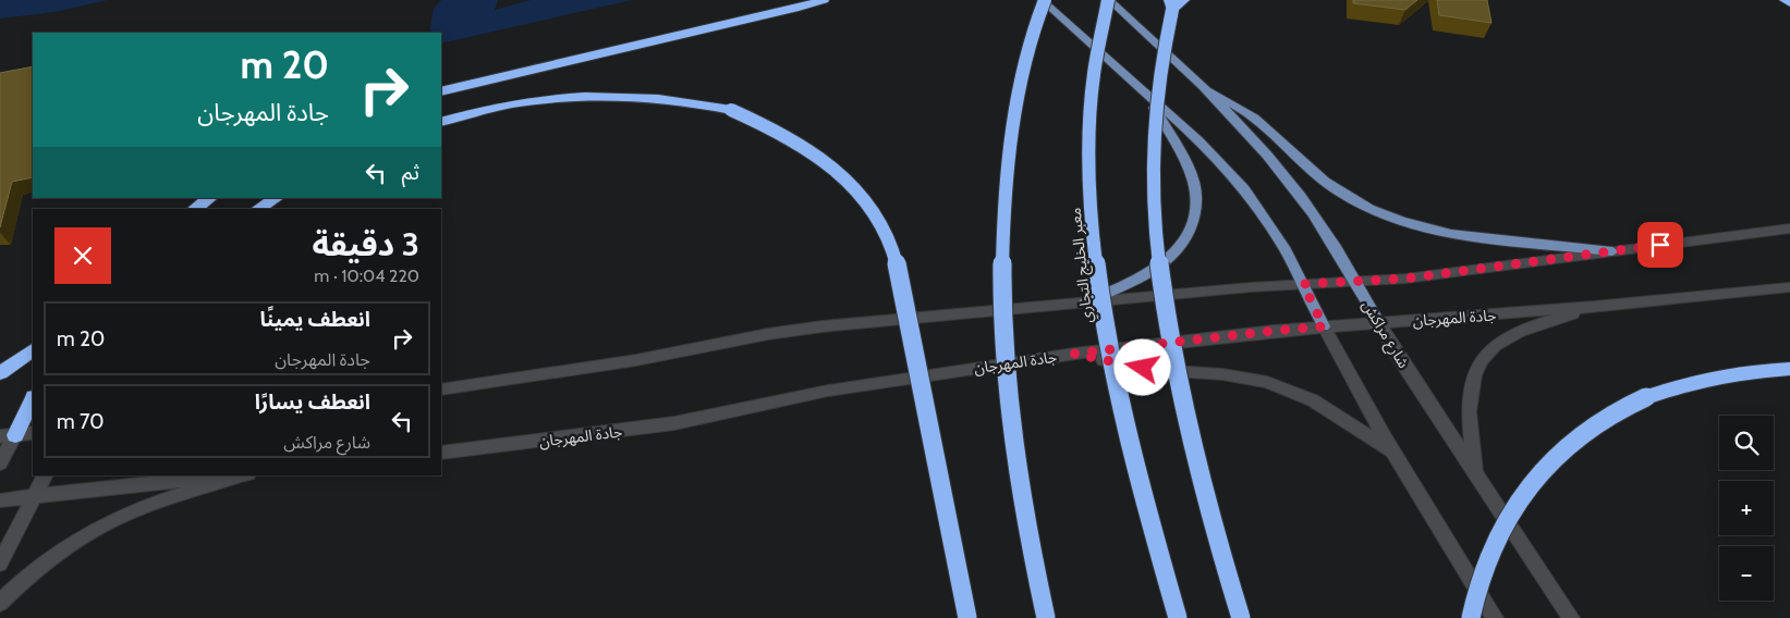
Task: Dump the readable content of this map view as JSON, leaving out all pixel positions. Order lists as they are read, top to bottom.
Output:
{
  "streets": {
    "highway": ["معبر الخليج التجاري"],
    "main road": ["جادة المهرجان", "شارع مراكش"]
  },
  "crossings": [
    ["معبر الخليج التجاري", "شارع مراكش"],
    ["جادة المهرجان", "شارع مراكش"]
  ],
  "page": {
    "turn": ["20 m", "جادة المهرجان"],
    "then": "ثم",
    "heading": ["3 دقيقة", "220 m · 10:04"],
    "list": [
      {
        "name": "انعطف يمينًا",
        "note": "جادة المهرجان",
        "value": "20 m"
      },
      {
        "name": "انعطف يسارًا",
        "note": "شارع مراكش",
        "value": "70 m"
      }
    ],
    "map_buttons": ["+", "−"]
  }
}
